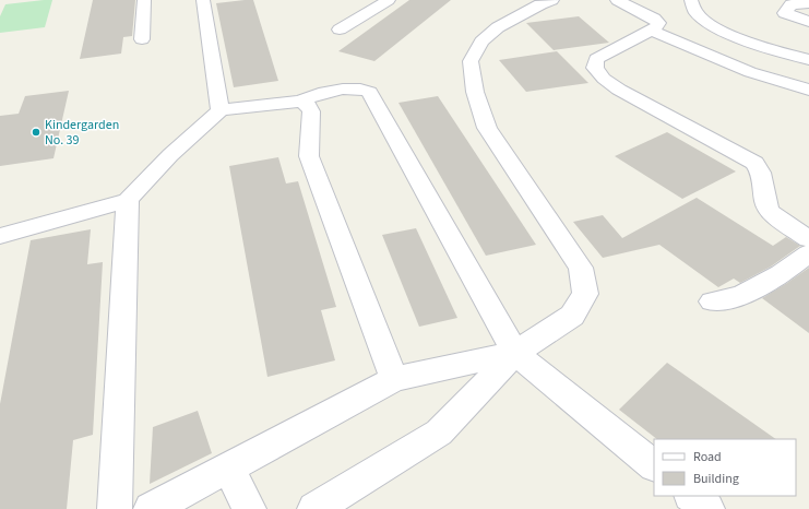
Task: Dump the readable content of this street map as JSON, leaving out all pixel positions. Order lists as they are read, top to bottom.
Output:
{
  "places": ["Kindergarden No. 39"],
  "legend": ["Road", "Building"]
}
